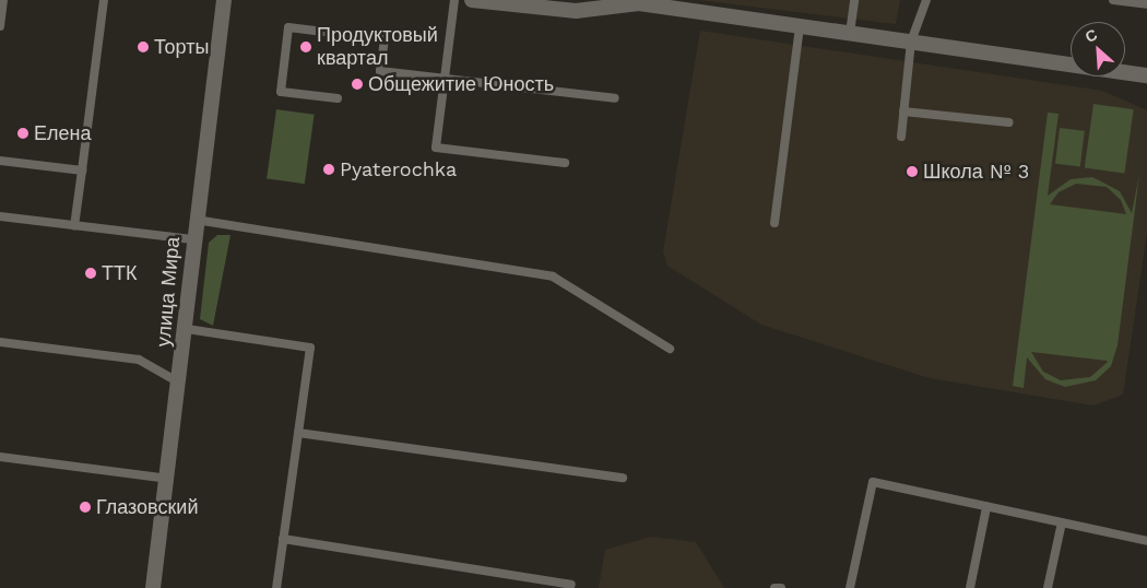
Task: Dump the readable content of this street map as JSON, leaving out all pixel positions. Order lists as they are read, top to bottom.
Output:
{
  "streets": {
    "street": ["улица Мира"]
  },
  "places": [
    "Торты",
    "Продуктовый квартал",
    "Общежитие Юность",
    "Елена",
    "Pyaterochka",
    "Школа № 3",
    "ТТК",
    "Глазовский"
  ],
  "north": "top left"
}
